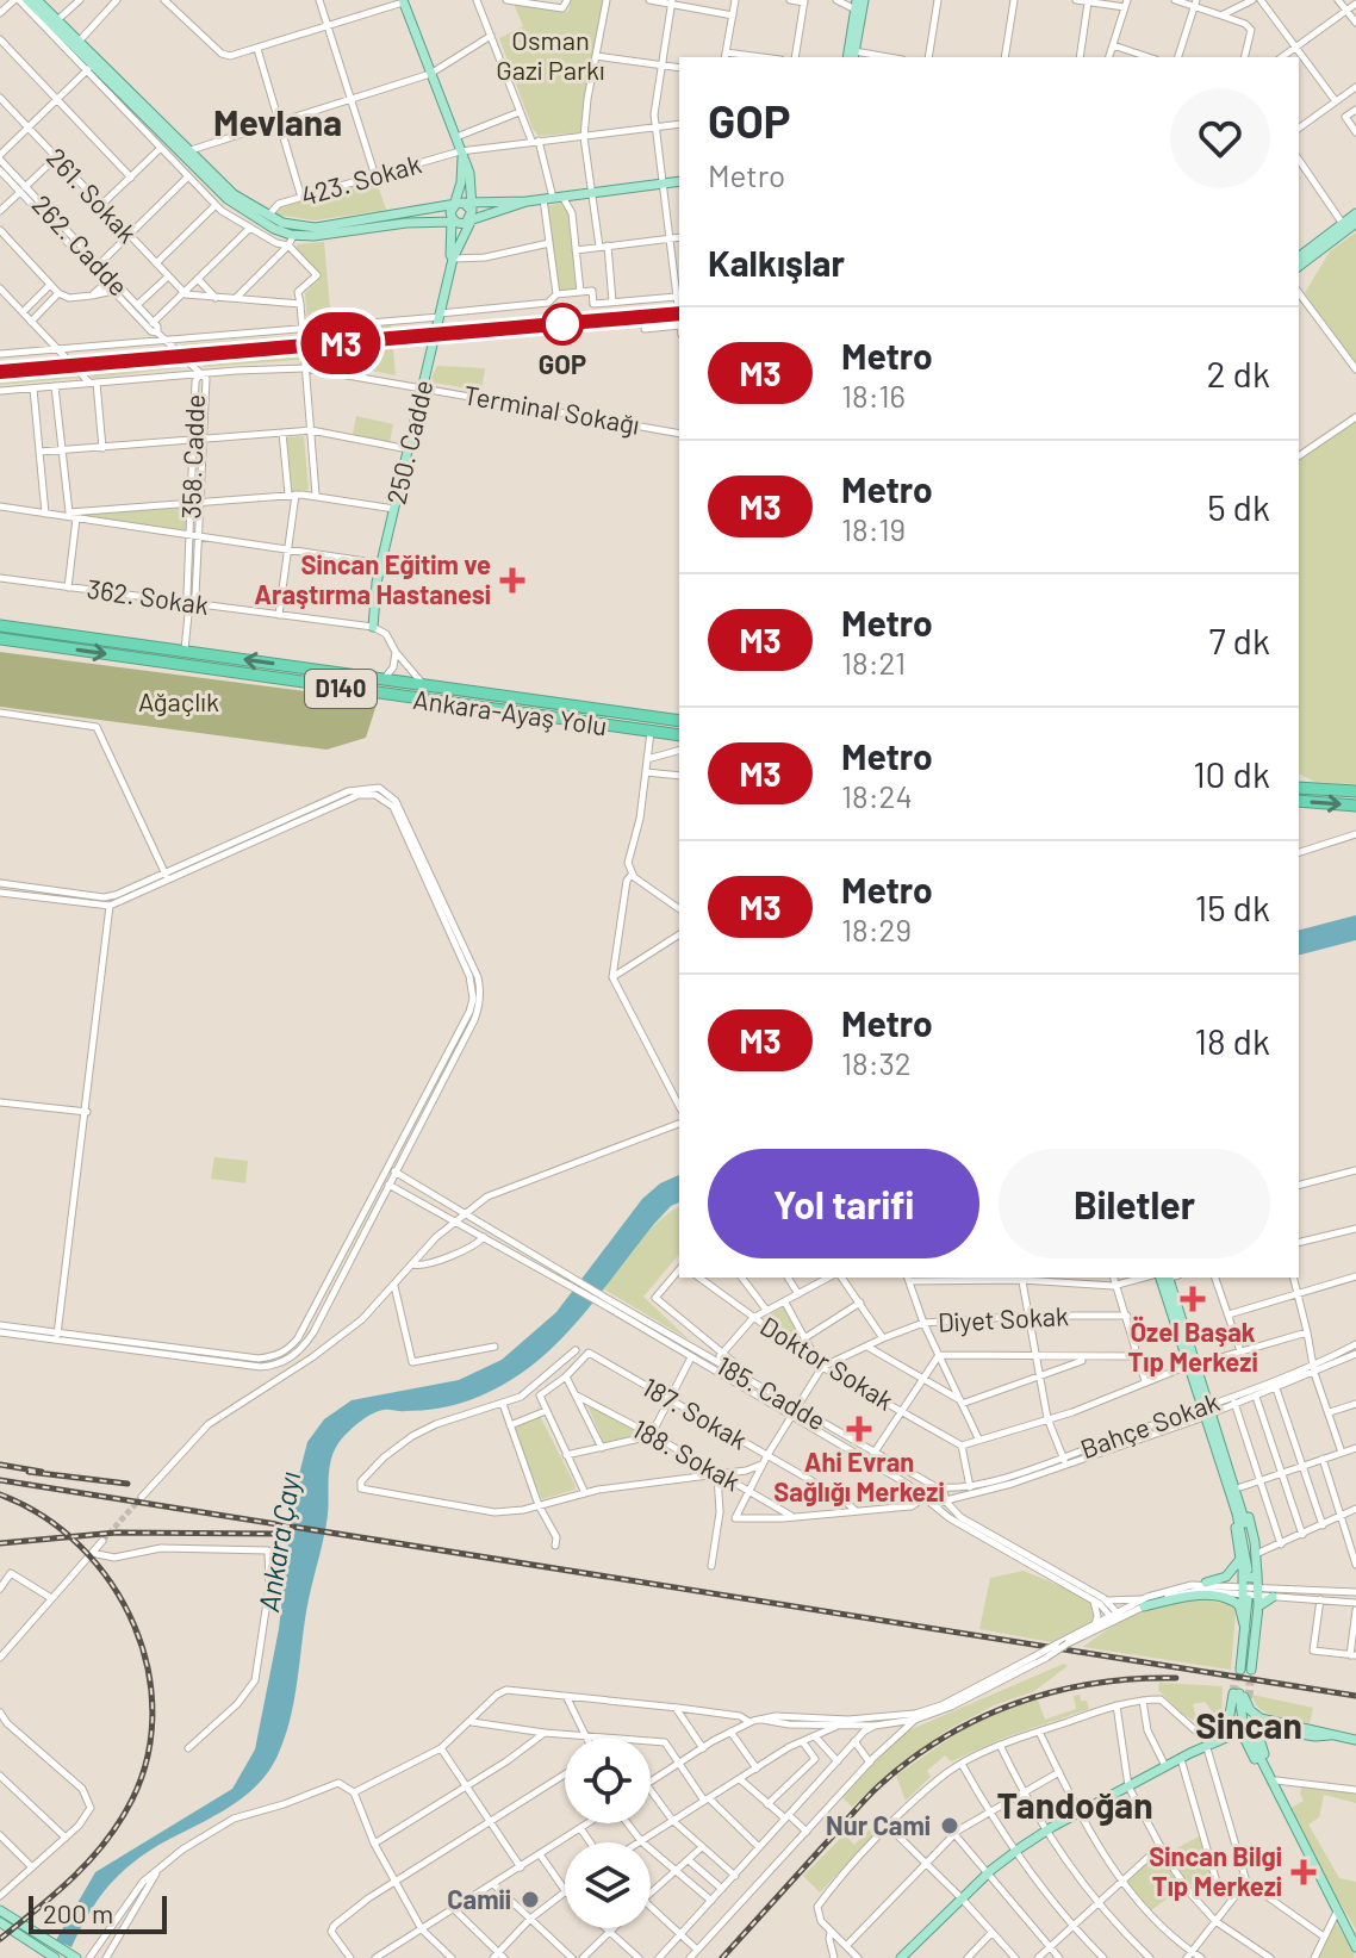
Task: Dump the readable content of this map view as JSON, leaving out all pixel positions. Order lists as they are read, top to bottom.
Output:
{
  "streets": {
    "highway": ["D140", "Ankara-Ayaş Yolu"],
    "main road": ["250. Cadde"],
    "street": [
      "423. Sokak",
      "261. Sokak",
      "262. Cadde",
      "Terminal Sokağı",
      "358. Cadde",
      "362. Sokak",
      "Diyet Sokak",
      "Doktor Sokak",
      "185. Cadde",
      "187. Sokak",
      "Bahçe Sokak",
      "188. Sokak"
    ]
  },
  "crossings": [
    ["262. Cadde", "Terminal Sokağı"],
    ["262. Cadde", "358. Cadde"],
    ["Terminal Sokağı", "250. Cadde"],
    ["Terminal Sokağı", "358. Cadde"],
    ["250. Cadde", "362. Sokak"],
    ["358. Cadde", "362. Sokak"],
    ["358. Cadde", "Ankara-Ayaş Yolu"],
    ["Diyet Sokak", "Doktor Sokak"],
    ["185. Cadde", "Bahçe Sokak"],
    ["187. Sokak", "Bahçe Sokak"],
    ["Bahçe Sokak", "188. Sokak"]
  ],
  "districts": ["Mevlana", "Sincan", "Tandoğan"],
  "water": ["Ankara Çayı"],
  "parks": ["Osman Gazi Parkı", "Ağaçlık"],
  "places": {
    "other": ["GOP", "Nur Cami", "Camii"],
    "health": [
      "Sincan Eğitim ve Araştırma Hastanesi",
      "Özel Başak Tıp Merkezi",
      "Ahi Evran Sağlığı Merkezi",
      "Sincan Bilgi Tıp Merkezi"
    ]
  },
  "lines": ["metro line M3"],
  "scale_bar": "200 m",
  "page": {
    "on_map": "M3",
    "heading": [
      ["GOP", "Metro"],
      "Kalkışlar"
    ],
    "list": [
      {
        "mark": "M3",
        "name": "Metro",
        "note": "18:16",
        "value": "2 dk"
      },
      {
        "mark": "M3",
        "name": "Metro",
        "note": "18:19",
        "value": "5 dk"
      },
      {
        "mark": "M3",
        "name": "Metro",
        "note": "18:21",
        "value": "7 dk"
      },
      {
        "mark": "M3",
        "name": "Metro",
        "note": "18:24",
        "value": "10 dk"
      },
      {
        "mark": "M3",
        "name": "Metro",
        "note": "18:29",
        "value": "15 dk"
      },
      {
        "mark": "M3",
        "name": "Metro",
        "note": "18:32",
        "value": "18 dk"
      }
    ],
    "buttons": ["Yol tarifi", "Biletler"],
    "scale": "200 m"
  }
}
